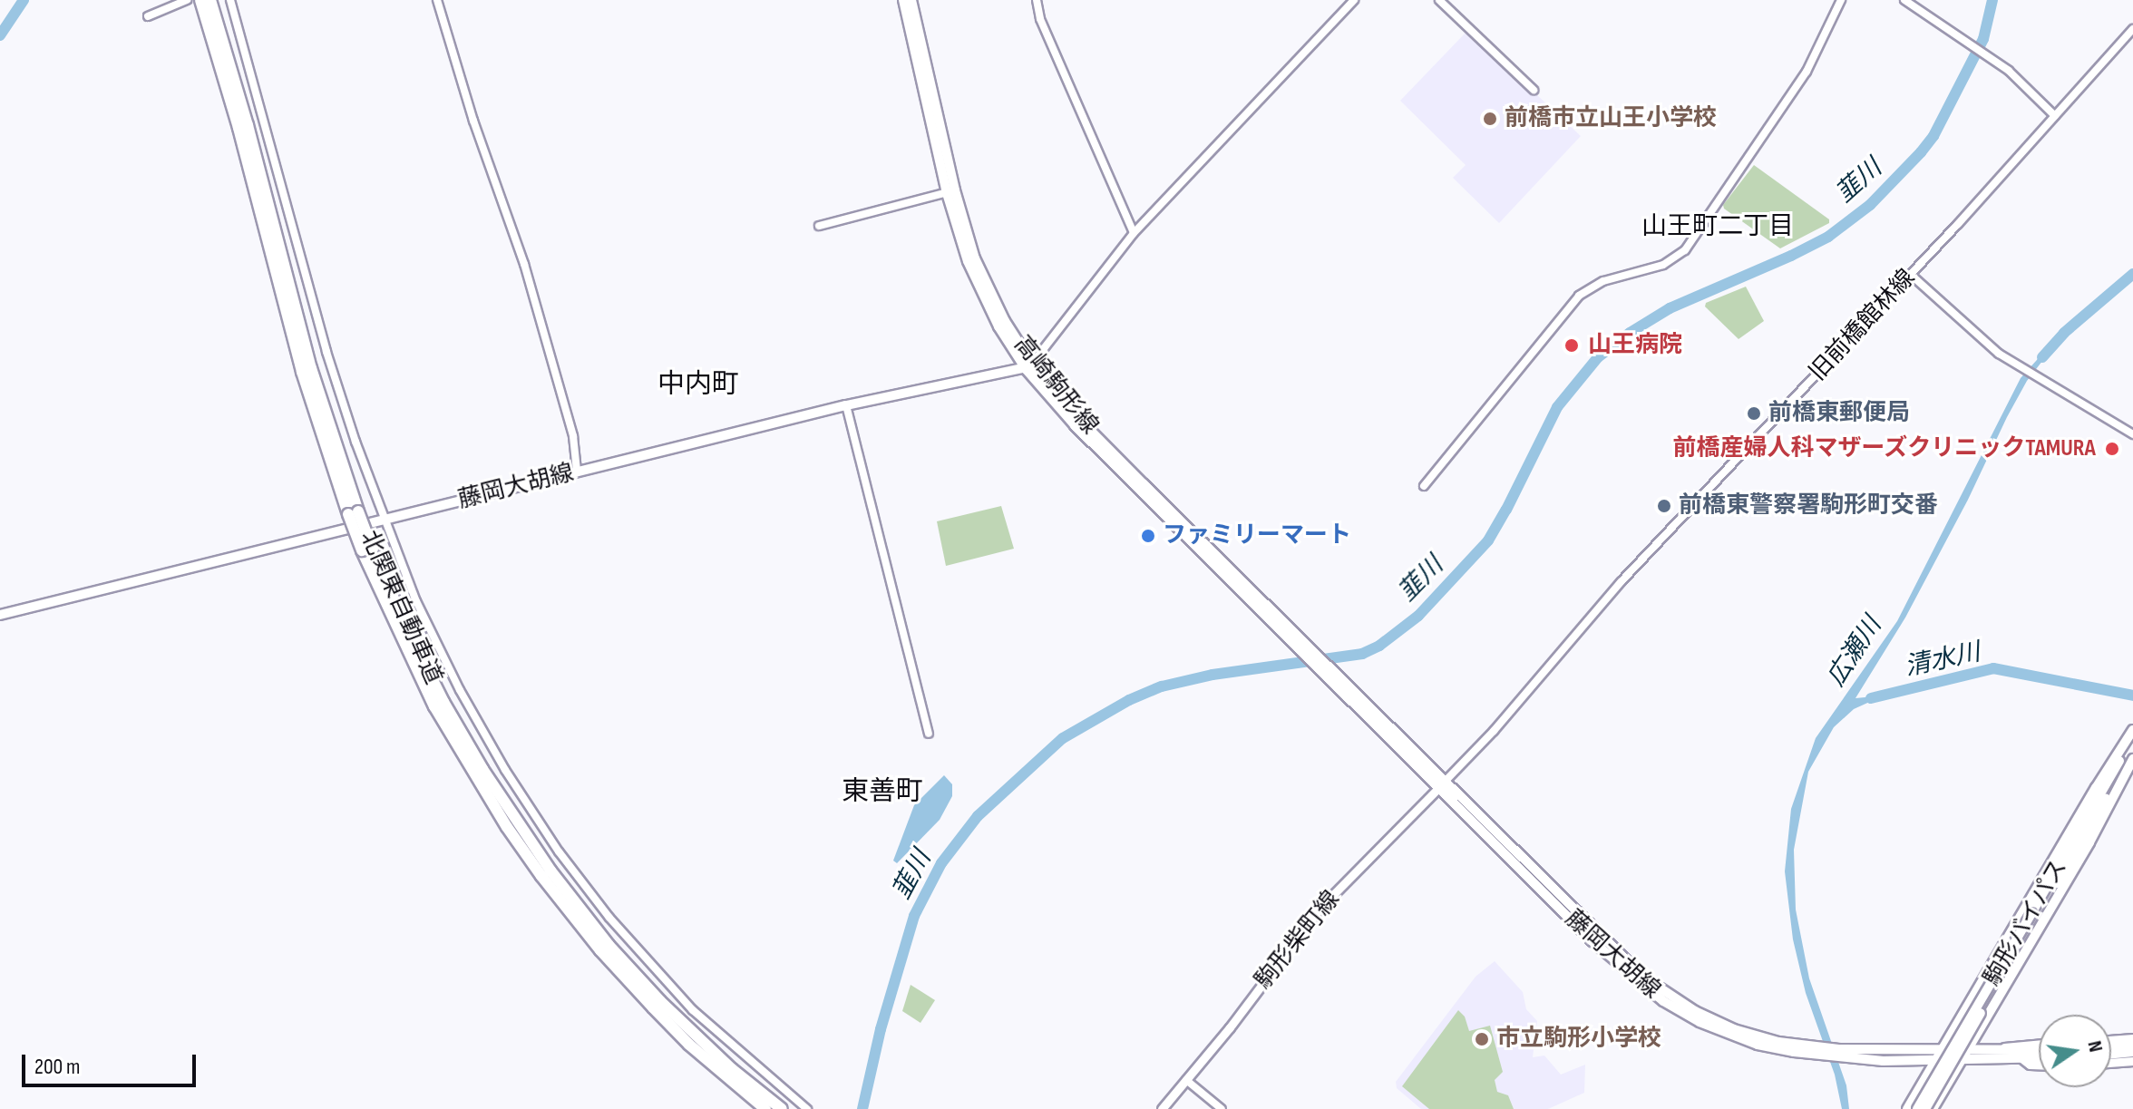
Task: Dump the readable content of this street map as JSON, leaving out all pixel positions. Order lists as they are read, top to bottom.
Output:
{
  "streets": {
    "highway": ["北関東自動車道"],
    "main road": [
      "高崎駒形線",
      "藤岡大胡線",
      "駒形バイパス",
      "駒形柴町線"
    ],
    "street": ["旧前橋館林線"]
  },
  "crossings": [
    ["旧前橋館林線", "高崎駒形線"],
    ["旧前橋館林線", "藤岡大胡線"],
    ["旧前橋館林線", "駒形柴町線"],
    ["高崎駒形線", "藤岡大胡線"],
    ["高崎駒形線", "駒形柴町線"],
    ["藤岡大胡線", "駒形柴町線"]
  ],
  "districts": ["山王町二丁目", "中内町", "東善町"],
  "water": ["韮川", "広瀬川", "清水川"],
  "places": [
    "前橋市立山王小学校",
    "山王病院",
    "前橋東郵便局",
    "前橋産婦人科マザーズクリニックTAMURA",
    "前橋東警察署駒形町交番",
    "ファミリーマート",
    "市立駒形小学校"
  ],
  "scale_bar": "200 m",
  "north": "right"
}
